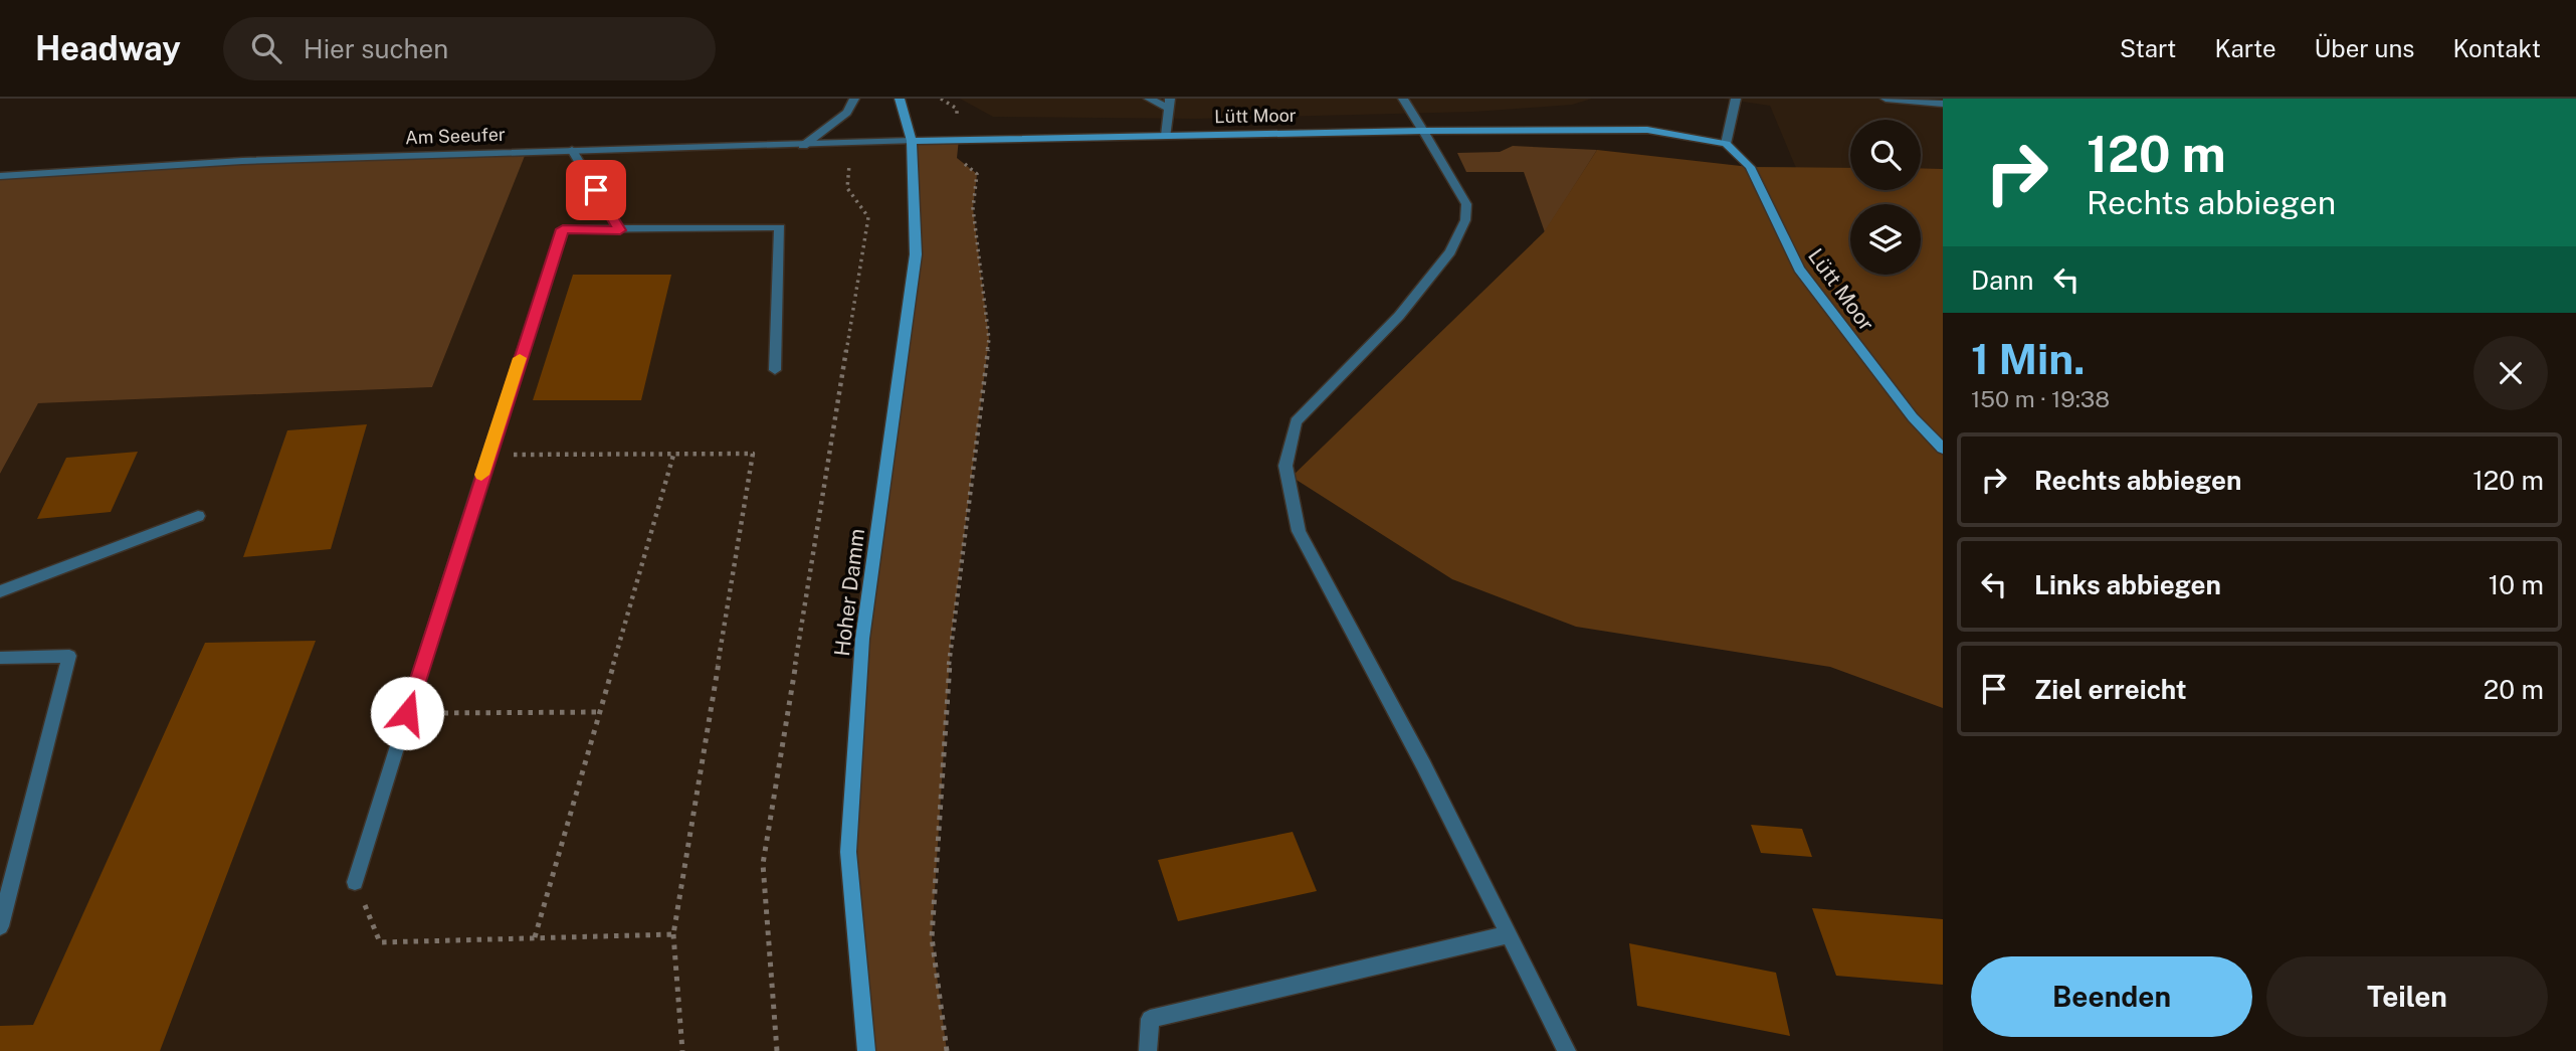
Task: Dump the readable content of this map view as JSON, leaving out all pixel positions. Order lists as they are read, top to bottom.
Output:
{
  "streets": {
    "main road": ["Lütt Moor", "Hoher Damm"],
    "street": ["Am Seeufer"]
  },
  "crossings": [
    ["Lütt Moor", "Am Seeufer"],
    ["Lütt Moor", "Hoher Damm"],
    ["Am Seeufer", "Hoher Damm"]
  ],
  "page": {
    "header": "Headway",
    "search": "Hier suchen",
    "nav": [
      "Start",
      "Karte",
      "Über uns",
      "Kontakt"
    ],
    "turn": ["120 m", "Rechts abbiegen"],
    "then": "Dann",
    "heading": ["1 Min.", "150 m · 19:38"],
    "list": [
      {
        "name": "Rechts abbiegen",
        "value": "120 m"
      },
      {
        "name": "Links abbiegen",
        "value": "10 m"
      },
      {
        "name": "Ziel erreicht",
        "value": "20 m"
      }
    ],
    "buttons": ["Beenden", "Teilen"]
  }
}
